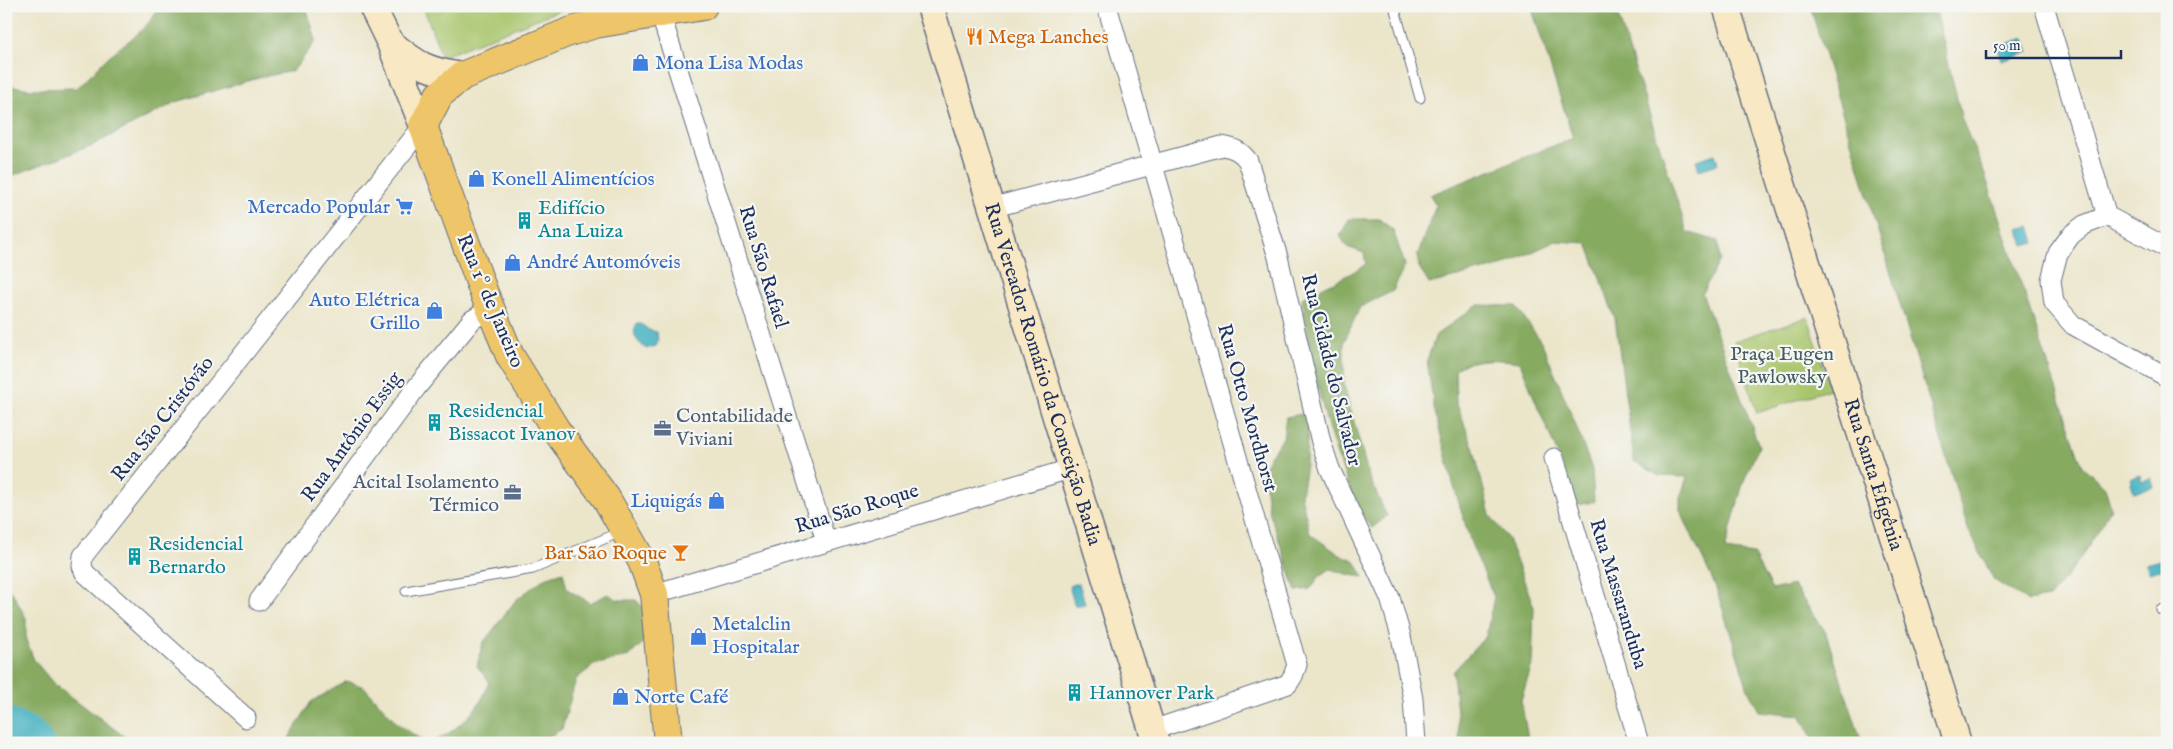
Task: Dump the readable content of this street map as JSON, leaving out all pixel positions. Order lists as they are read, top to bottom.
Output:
{
  "streets": {
    "main road": ["Rua 1º de Janeiro"],
    "street": [
      "Rua São Rafael",
      "Rua Cidade do Salvador",
      "Rua Vereador Romário da Conceição Badia",
      "Rua Otto Mordhorst",
      "Rua São Cristóvão",
      "Rua Antônio Essig",
      "Rua Santa Efigênia",
      "Rua São Roque",
      "Rua Massaranduba"
    ]
  },
  "crossings": [
    ["Rua São Rafael", "Rua São Roque"],
    ["Rua 1º de Janeiro", "Rua São Cristóvão"],
    ["Rua 1º de Janeiro", "Rua Antônio Essig"],
    ["Rua 1º de Janeiro", "Rua São Roque"],
    ["Rua Cidade do Salvador", "Rua Vereador Romário da Conceição Badia"],
    ["Rua Cidade do Salvador", "Rua Otto Mordhorst"],
    ["Rua Vereador Romário da Conceição Badia", "Rua Otto Mordhorst"],
    ["Rua Vereador Romário da Conceição Badia", "Rua São Roque"]
  ],
  "parks": ["Praça Eugen Pawlowsky"],
  "places": {
    "restaurant": ["Mega Lanches"],
    "shop": [
      "Mona Lisa Modas",
      "Konell Alimentícios",
      "André Automóveis",
      "Auto Elétrica Grillo",
      "Liquigás",
      "Metalclin Hospitalar",
      "Norte Café"
    ],
    "supermarket": ["Mercado Popular"],
    "building": [
      "Edifício Ana Luiza",
      "Residencial Bissacot Ivanov",
      "Residencial Bernardo",
      "Hannover Park"
    ],
    "office": ["Contabilidade Viviani", "Acital Isolamento Térmico"],
    "bar": ["Bar São Roque"]
  },
  "scale_bar": "50 m"
}
